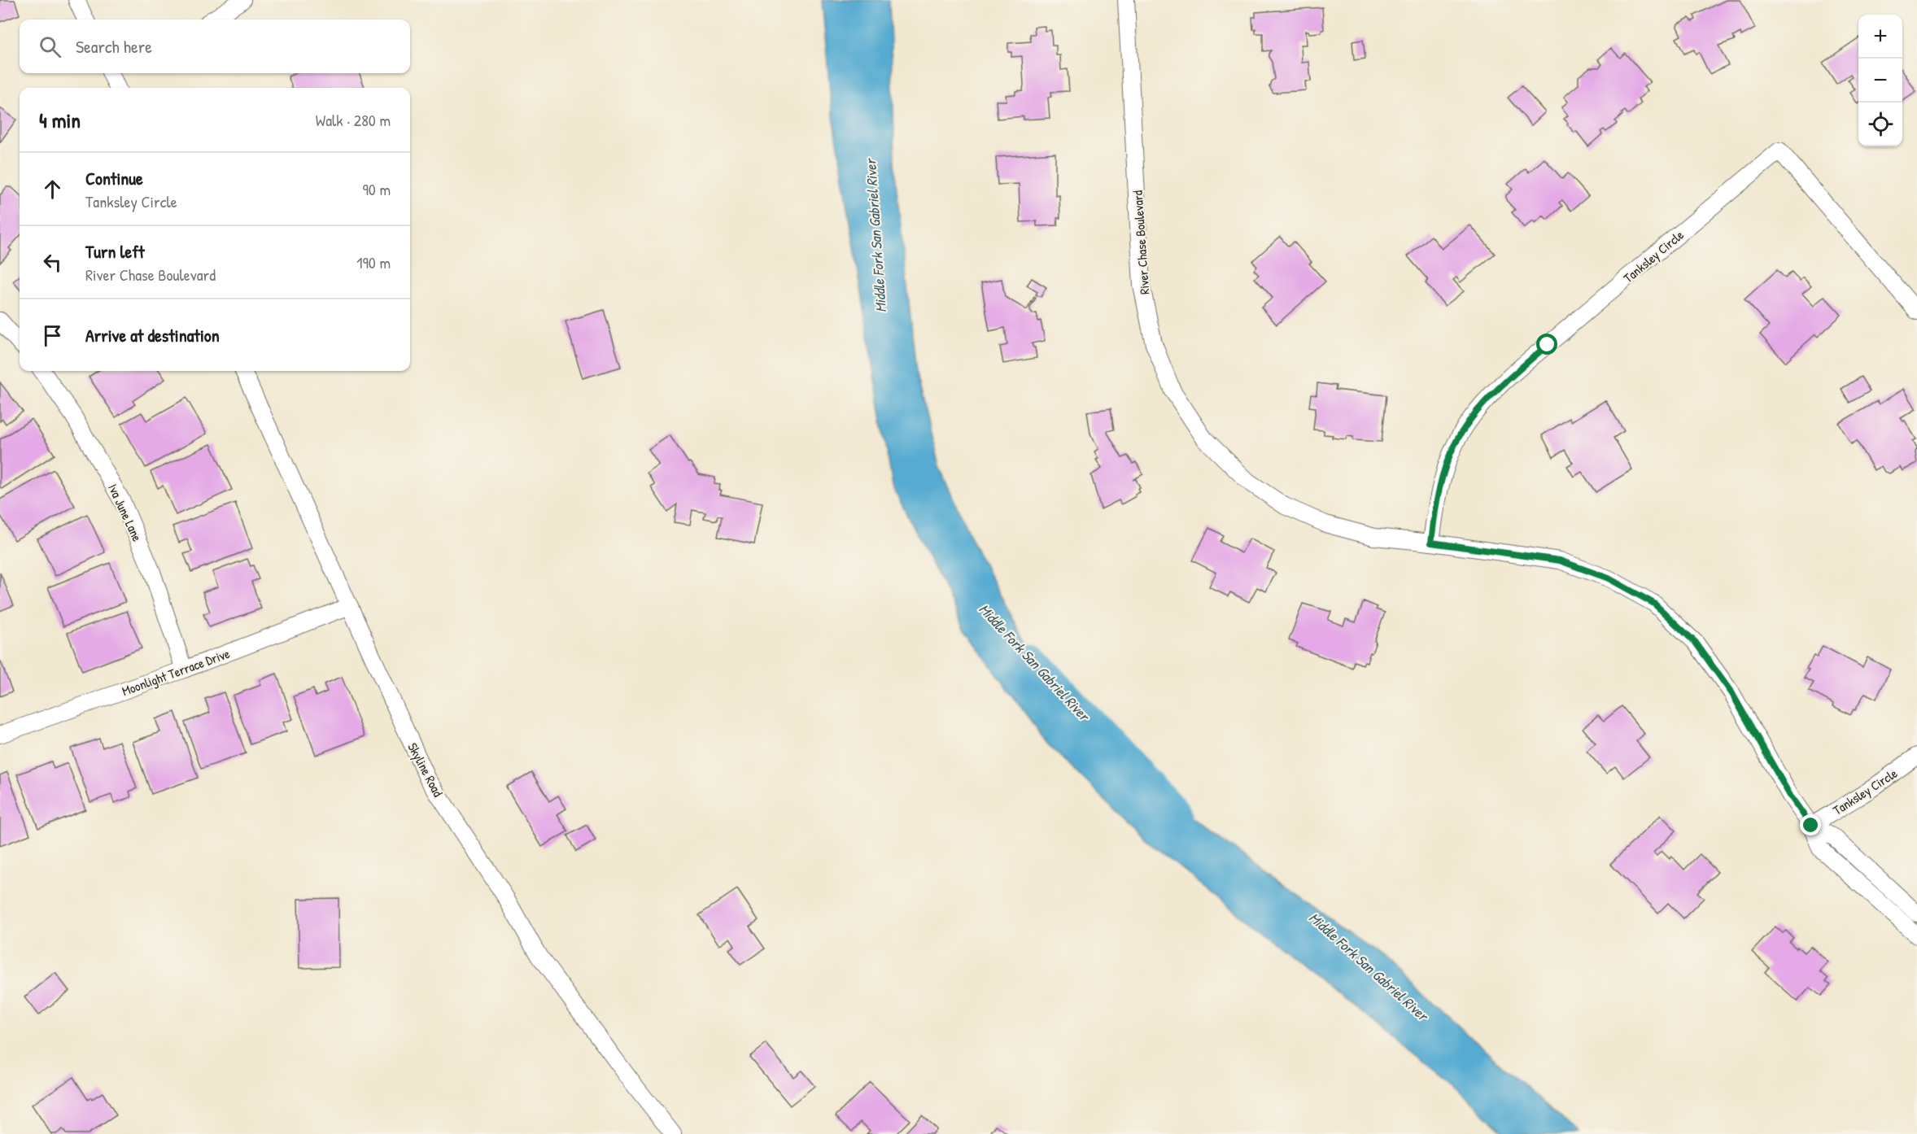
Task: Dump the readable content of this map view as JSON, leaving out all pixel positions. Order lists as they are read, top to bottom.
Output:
{
  "streets": {
    "street": [
      "River Chase Boulevard",
      "Tanksley Circle",
      "Iva June Lane",
      "Moonlight Terrace Drive",
      "Skyline Road"
    ]
  },
  "crossings": [
    ["River Chase Boulevard", "Tanksley Circle"],
    ["Iva June Lane", "Moonlight Terrace Drive"],
    ["Moonlight Terrace Drive", "Skyline Road"]
  ],
  "water": ["Middle Fork San Gabriel River"],
  "page": {
    "map_buttons": ["+", "−"],
    "search": "Search here",
    "heading": ["4 min", "Walk · 280 m"],
    "list": [
      ["Continue", "Tanksley Circle", "90 m"],
      ["Turn left", "River Chase Boulevard", "190 m"],
      "Arrive at destination"
    ]
  }
}
